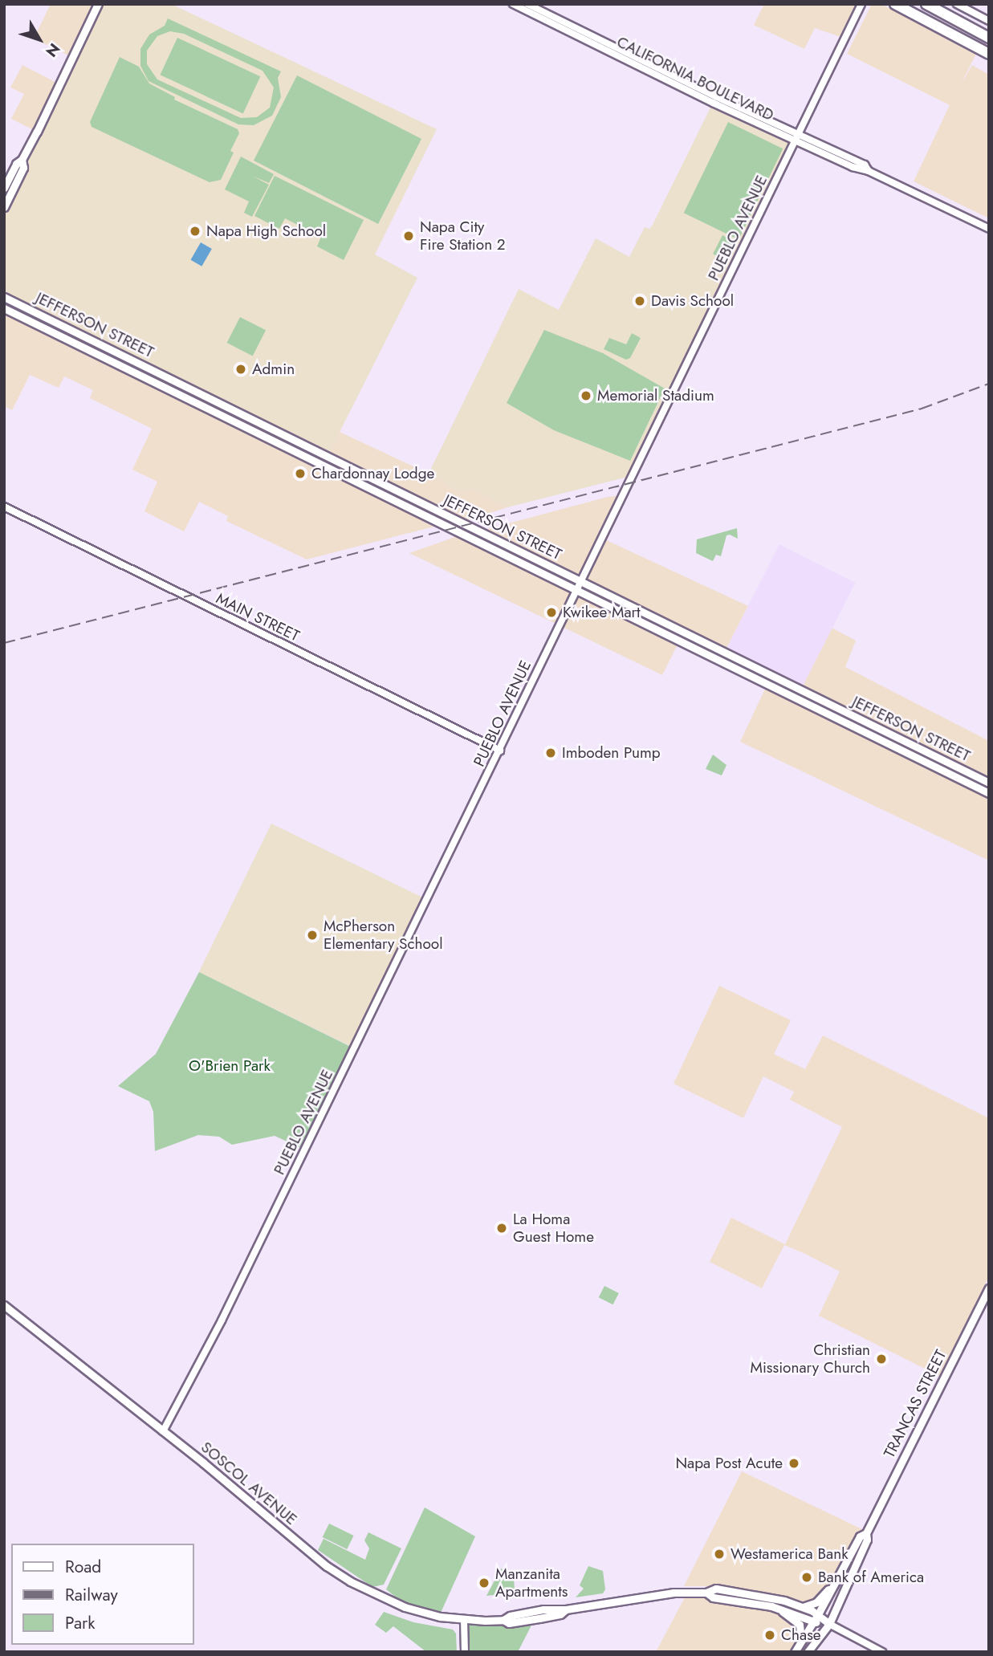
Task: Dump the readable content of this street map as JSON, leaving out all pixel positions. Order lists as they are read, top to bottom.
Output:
{
  "streets": {
    "main road": ["JEFFERSON STREET", "TRANCAS STREET", "SOSCOL AVENUE"],
    "street": ["CALIFORNIA BOULEVARD", "PUEBLO AVENUE", "MAIN STREET"]
  },
  "crossings": [
    ["CALIFORNIA BOULEVARD", "PUEBLO AVENUE"],
    ["PUEBLO AVENUE", "JEFFERSON STREET"],
    ["PUEBLO AVENUE", "MAIN STREET"],
    ["PUEBLO AVENUE", "SOSCOL AVENUE"],
    ["TRANCAS STREET", "SOSCOL AVENUE"]
  ],
  "parks": ["O'Brien Park"],
  "places": [
    "Napa High School",
    "Napa City Fire Station 2",
    "Davis School",
    "Admin",
    "Memorial Stadium",
    "Chardonnay Lodge",
    "Kwikee Mart",
    "Imboden Pump",
    "McPherson Elementary School",
    "La Homa Guest Home",
    "Christian Missionary Church",
    "Napa Post Acute",
    "Westamerica Bank",
    "Bank of America",
    "Manzanita Apartments",
    "Chase"
  ],
  "legend": ["Road", "Railway", "Park"],
  "north": "bottom right"
}
